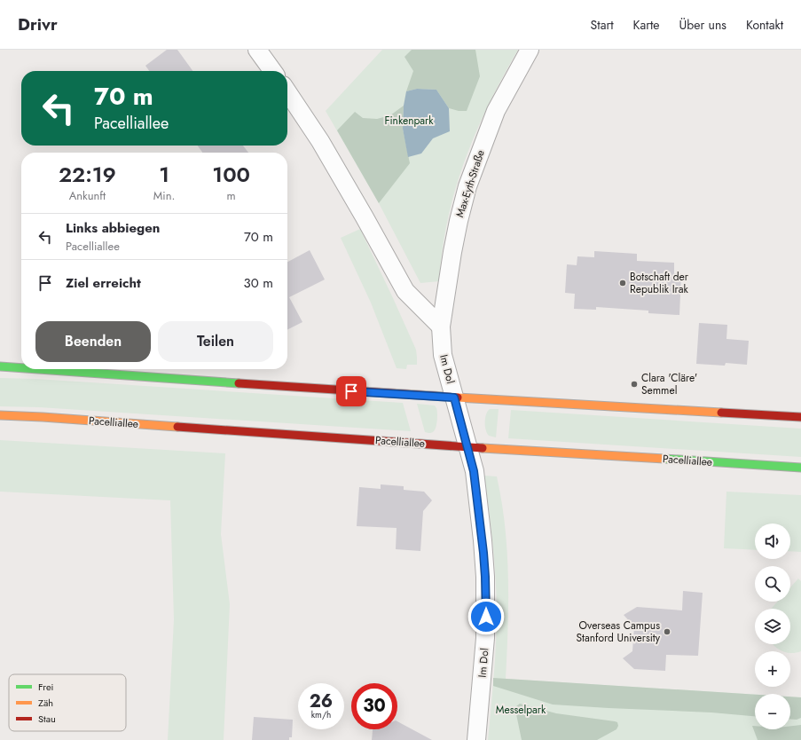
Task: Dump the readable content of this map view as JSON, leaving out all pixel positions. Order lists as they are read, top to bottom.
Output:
{
  "streets": {
    "street": ["Max-Eyth-Straße", "Im Dol", "Pacelliallee"]
  },
  "crossings": [
    ["Max-Eyth-Straße", "Im Dol"],
    ["Im Dol", "Pacelliallee"]
  ],
  "parks": ["Finkenpark", "Messelpark"],
  "places": ["Botschaft der Republik Irak", "Clara 'Cläre' Semmel", "Overseas Campus Stanford University"],
  "legend": ["Frei", "Zäh", "Stau"],
  "page": {
    "header": "Drivr",
    "nav": [
      "Start",
      "Karte",
      "Über uns",
      "Kontakt"
    ],
    "turn": ["70 m", "Pacelliallee"],
    "eta": [
      "22:19",
      "Ankunft",
      "1",
      "Min.",
      "100",
      "m"
    ],
    "list": [
      {
        "name": "Links abbiegen",
        "note": "Pacelliallee",
        "value": "70 m"
      },
      {
        "name": "Ziel erreicht",
        "value": "30 m"
      }
    ],
    "buttons": ["Beenden", "Teilen"],
    "map_buttons": ["+", "−"],
    "speed": "26 km/h",
    "limit": "30"
  }
}
